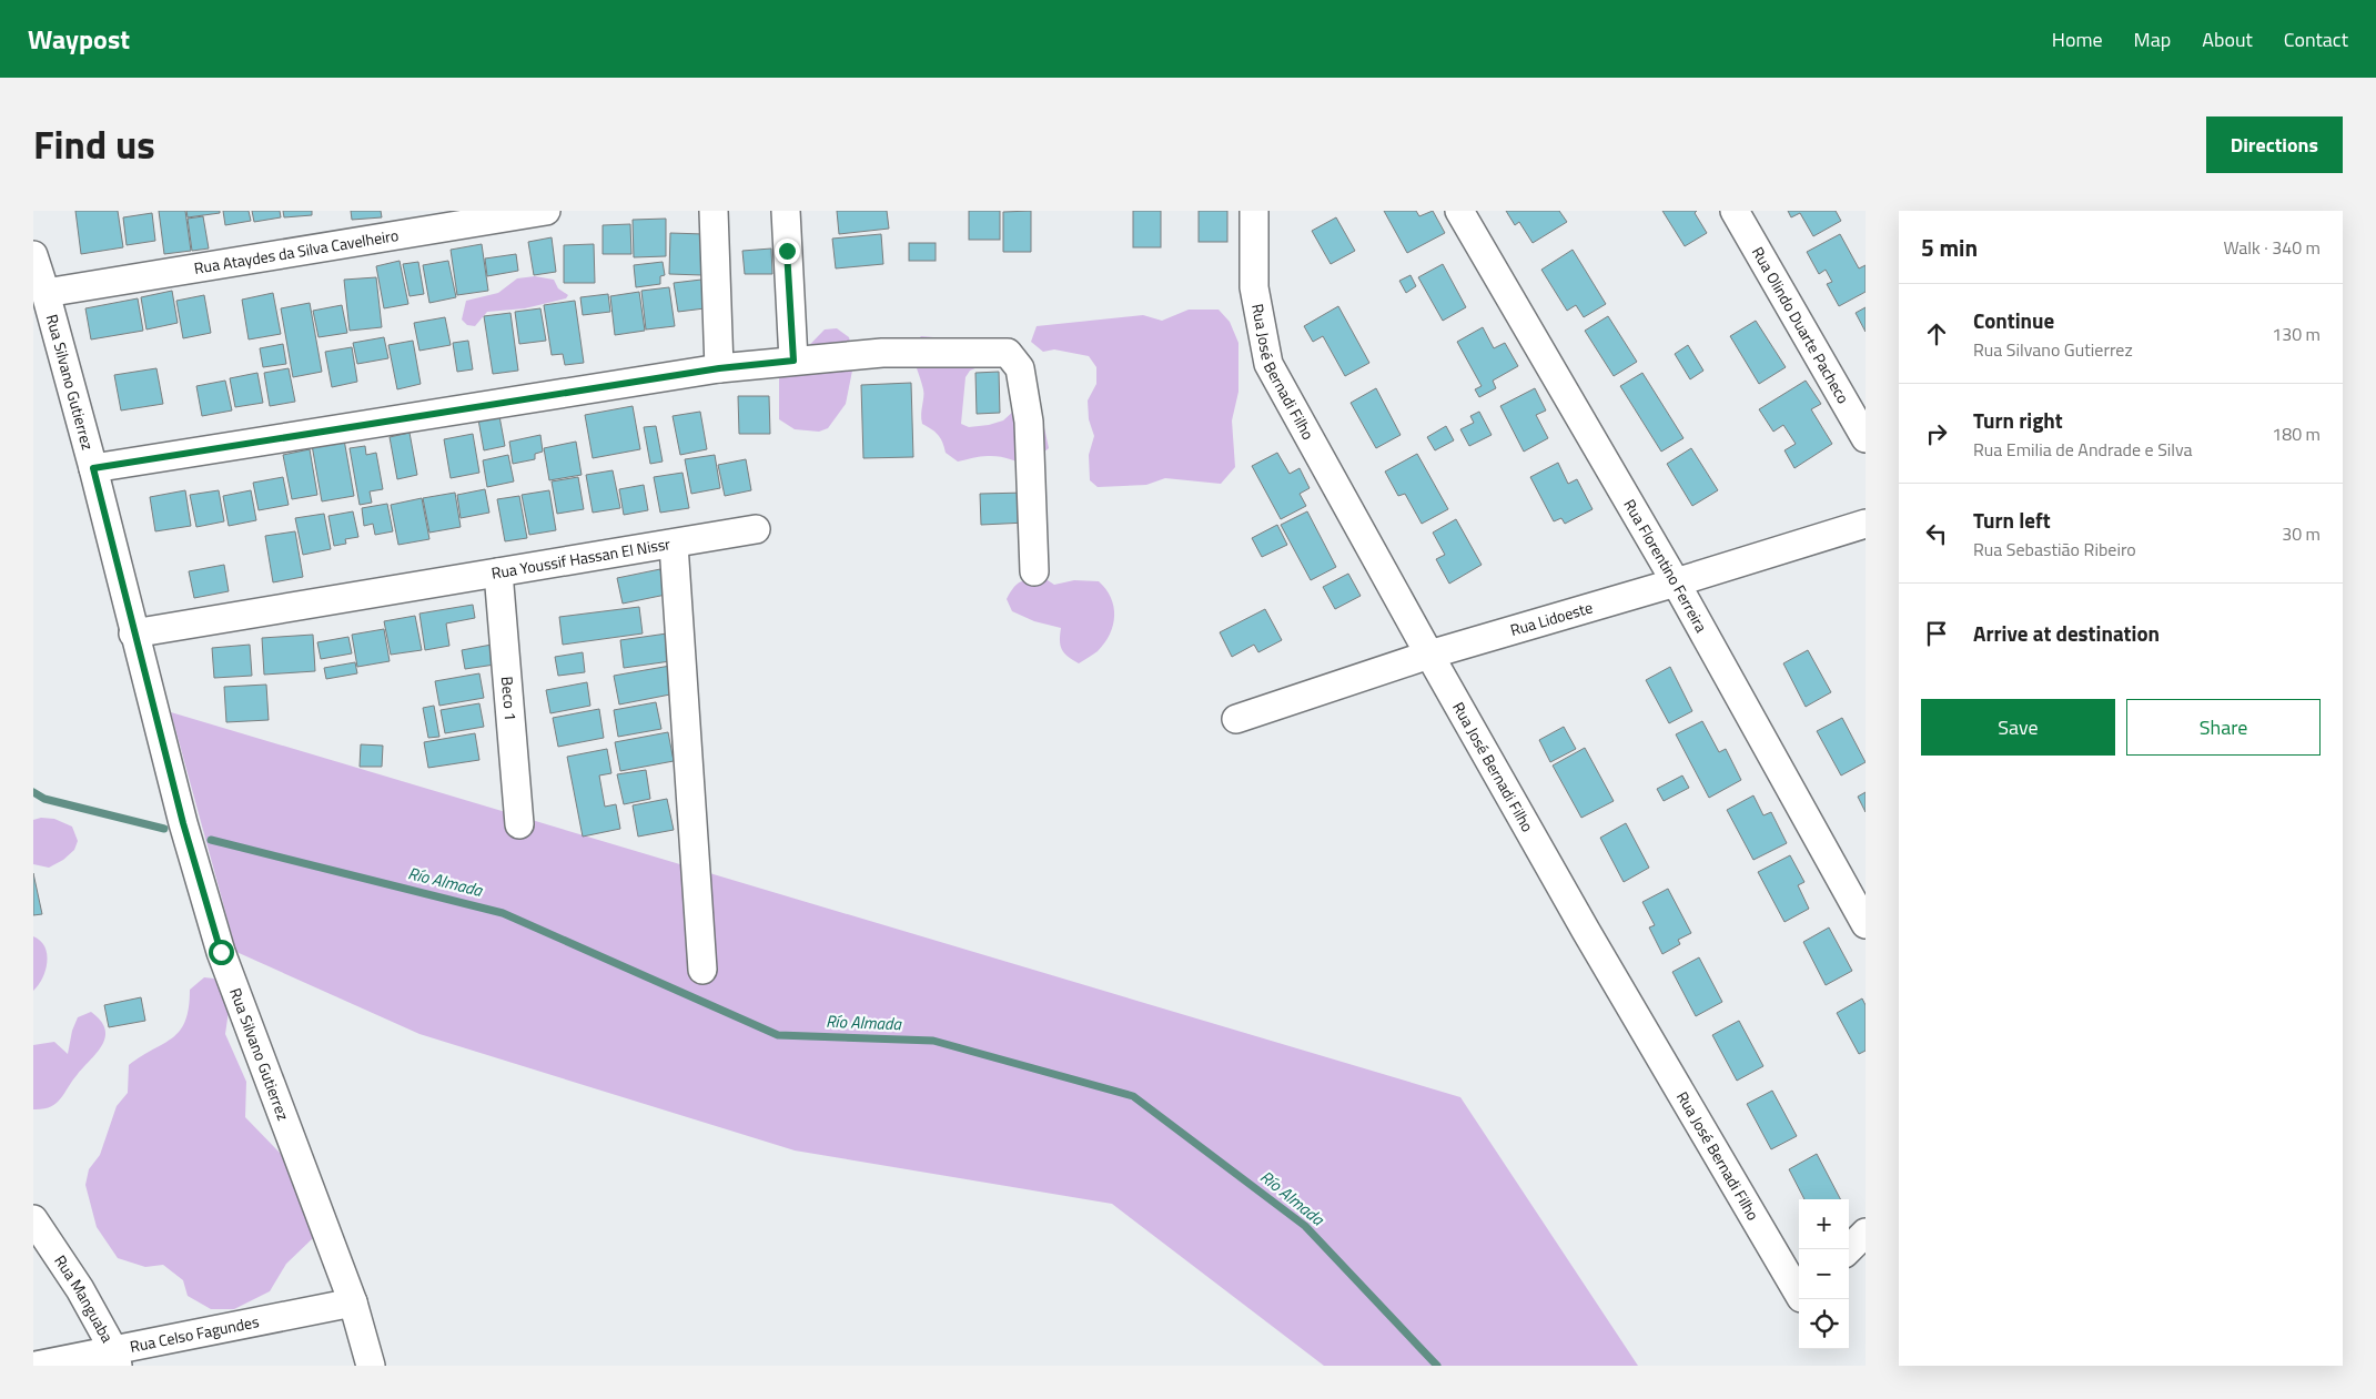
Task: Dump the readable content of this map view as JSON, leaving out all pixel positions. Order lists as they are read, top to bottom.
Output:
{
  "streets": {
    "street": [
      "Rua Ataydes da Silva Cavelheiro",
      "Rua Olindo Duarte Pacheco",
      "Rua José Bernadi Filho",
      "Rua Silvano Gutierrez",
      "Rua Youssif Hassan El Nissr",
      "Rua Florentino Ferreira",
      "Rua Lidoeste",
      "Beco 1",
      "Rua Manguaba",
      "Rua Celso Fagundes"
    ]
  },
  "crossings": [
    ["Rua Ataydes da Silva Cavelheiro", "Rua Silvano Gutierrez"],
    ["Rua José Bernadi Filho", "Rua Lidoeste"],
    ["Rua Silvano Gutierrez", "Rua Youssif Hassan El Nissr"],
    ["Rua Silvano Gutierrez", "Rua Celso Fagundes"],
    ["Rua Youssif Hassan El Nissr", "Beco 1"],
    ["Rua Florentino Ferreira", "Rua Lidoeste"],
    ["Rua Manguaba", "Rua Celso Fagundes"]
  ],
  "water": ["Río Almada"],
  "page": {
    "header": "Waypost",
    "nav": [
      "Home",
      "Map",
      "About",
      "Contact"
    ],
    "title": "Find us",
    "buttons": [
      "Directions",
      ["Save", "Share"]
    ],
    "heading": ["5 min", "Walk · 340 m"],
    "list": [
      ["Continue", "Rua Silvano Gutierrez", "130 m"],
      ["Turn right", "Rua Emilia de Andrade e Silva", "180 m"],
      ["Turn left", "Rua Sebastião Ribeiro", "30 m"],
      "Arrive at destination"
    ],
    "map_buttons": ["+", "−"]
  }
}
